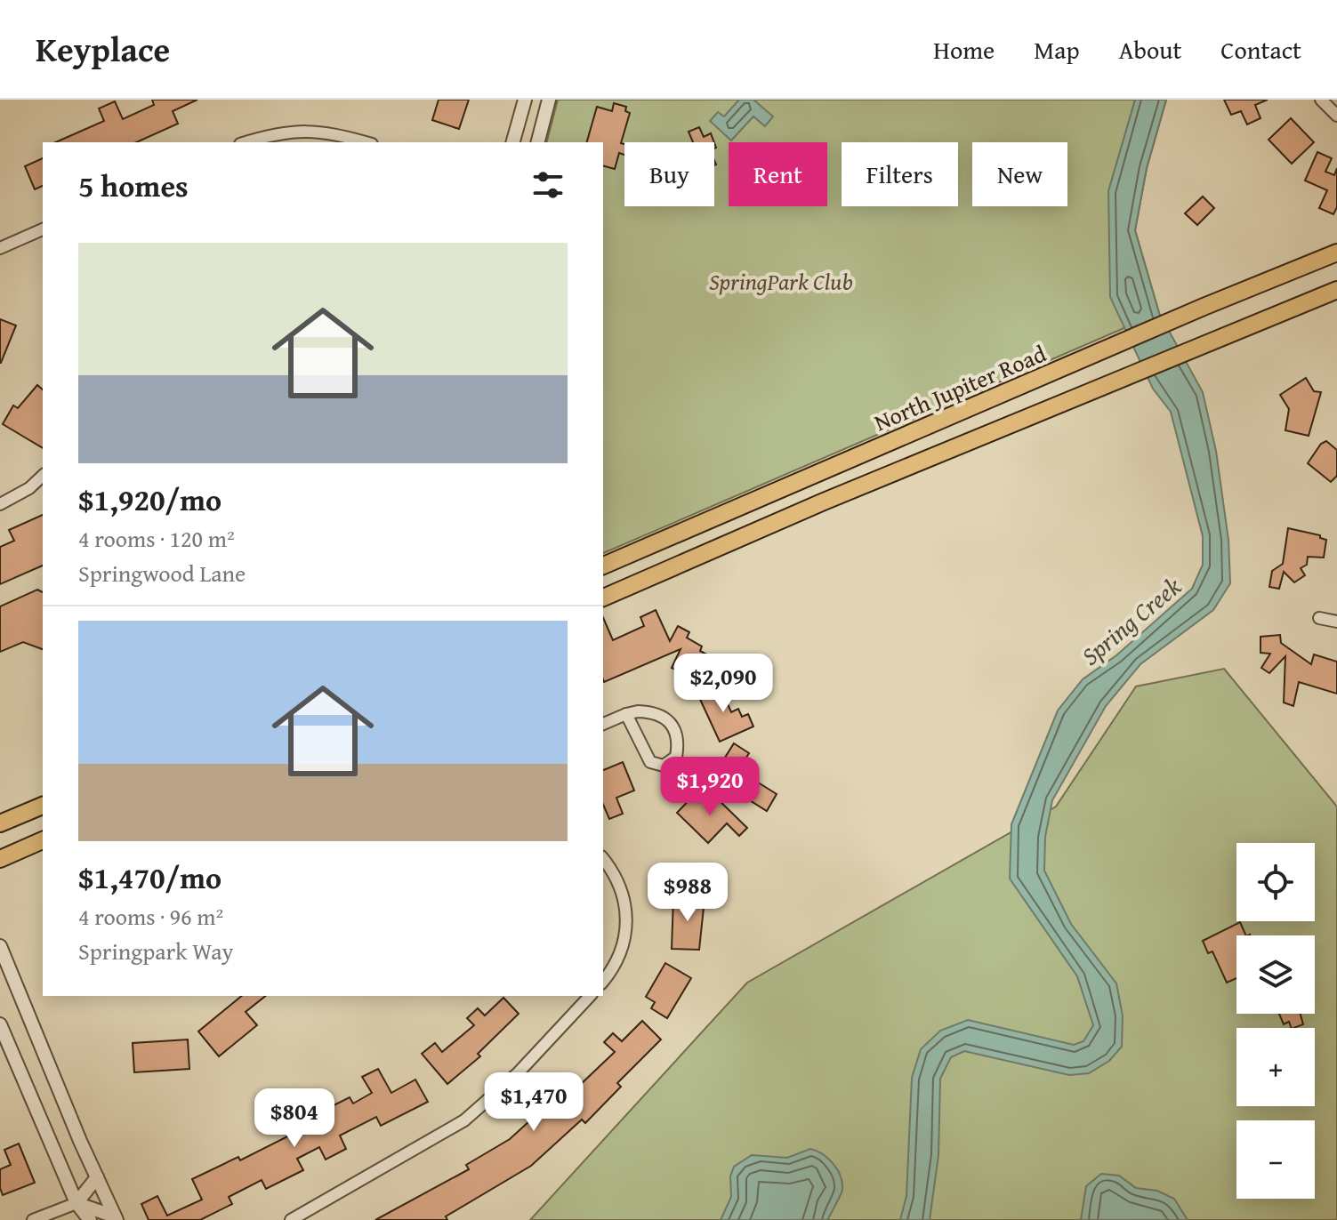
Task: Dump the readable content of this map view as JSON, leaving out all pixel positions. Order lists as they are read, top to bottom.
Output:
{
  "streets": {
    "main road": ["North Jupiter Road"]
  },
  "water": ["Spring Creek"],
  "parks": ["SpringPark Club"],
  "page": {
    "header": "Keyplace",
    "nav": [
      "Home",
      "Map",
      "About",
      "Contact"
    ],
    "chip": [
      "Buy",
      "Rent",
      "Filters",
      "New"
    ],
    "heading": "5 homes",
    "list": [
      {
        "name": "$1,920/mo",
        "note": "4 rooms · 120 m² · Springwood Lane"
      },
      {
        "name": "$1,470/mo",
        "note": "4 rooms · 96 m² · Springpark Way"
      }
    ],
    "price": [
      "$2,090",
      "$1,920",
      "$988",
      "$1,470",
      "$804"
    ],
    "map_buttons": ["+", "−"]
  }
}
